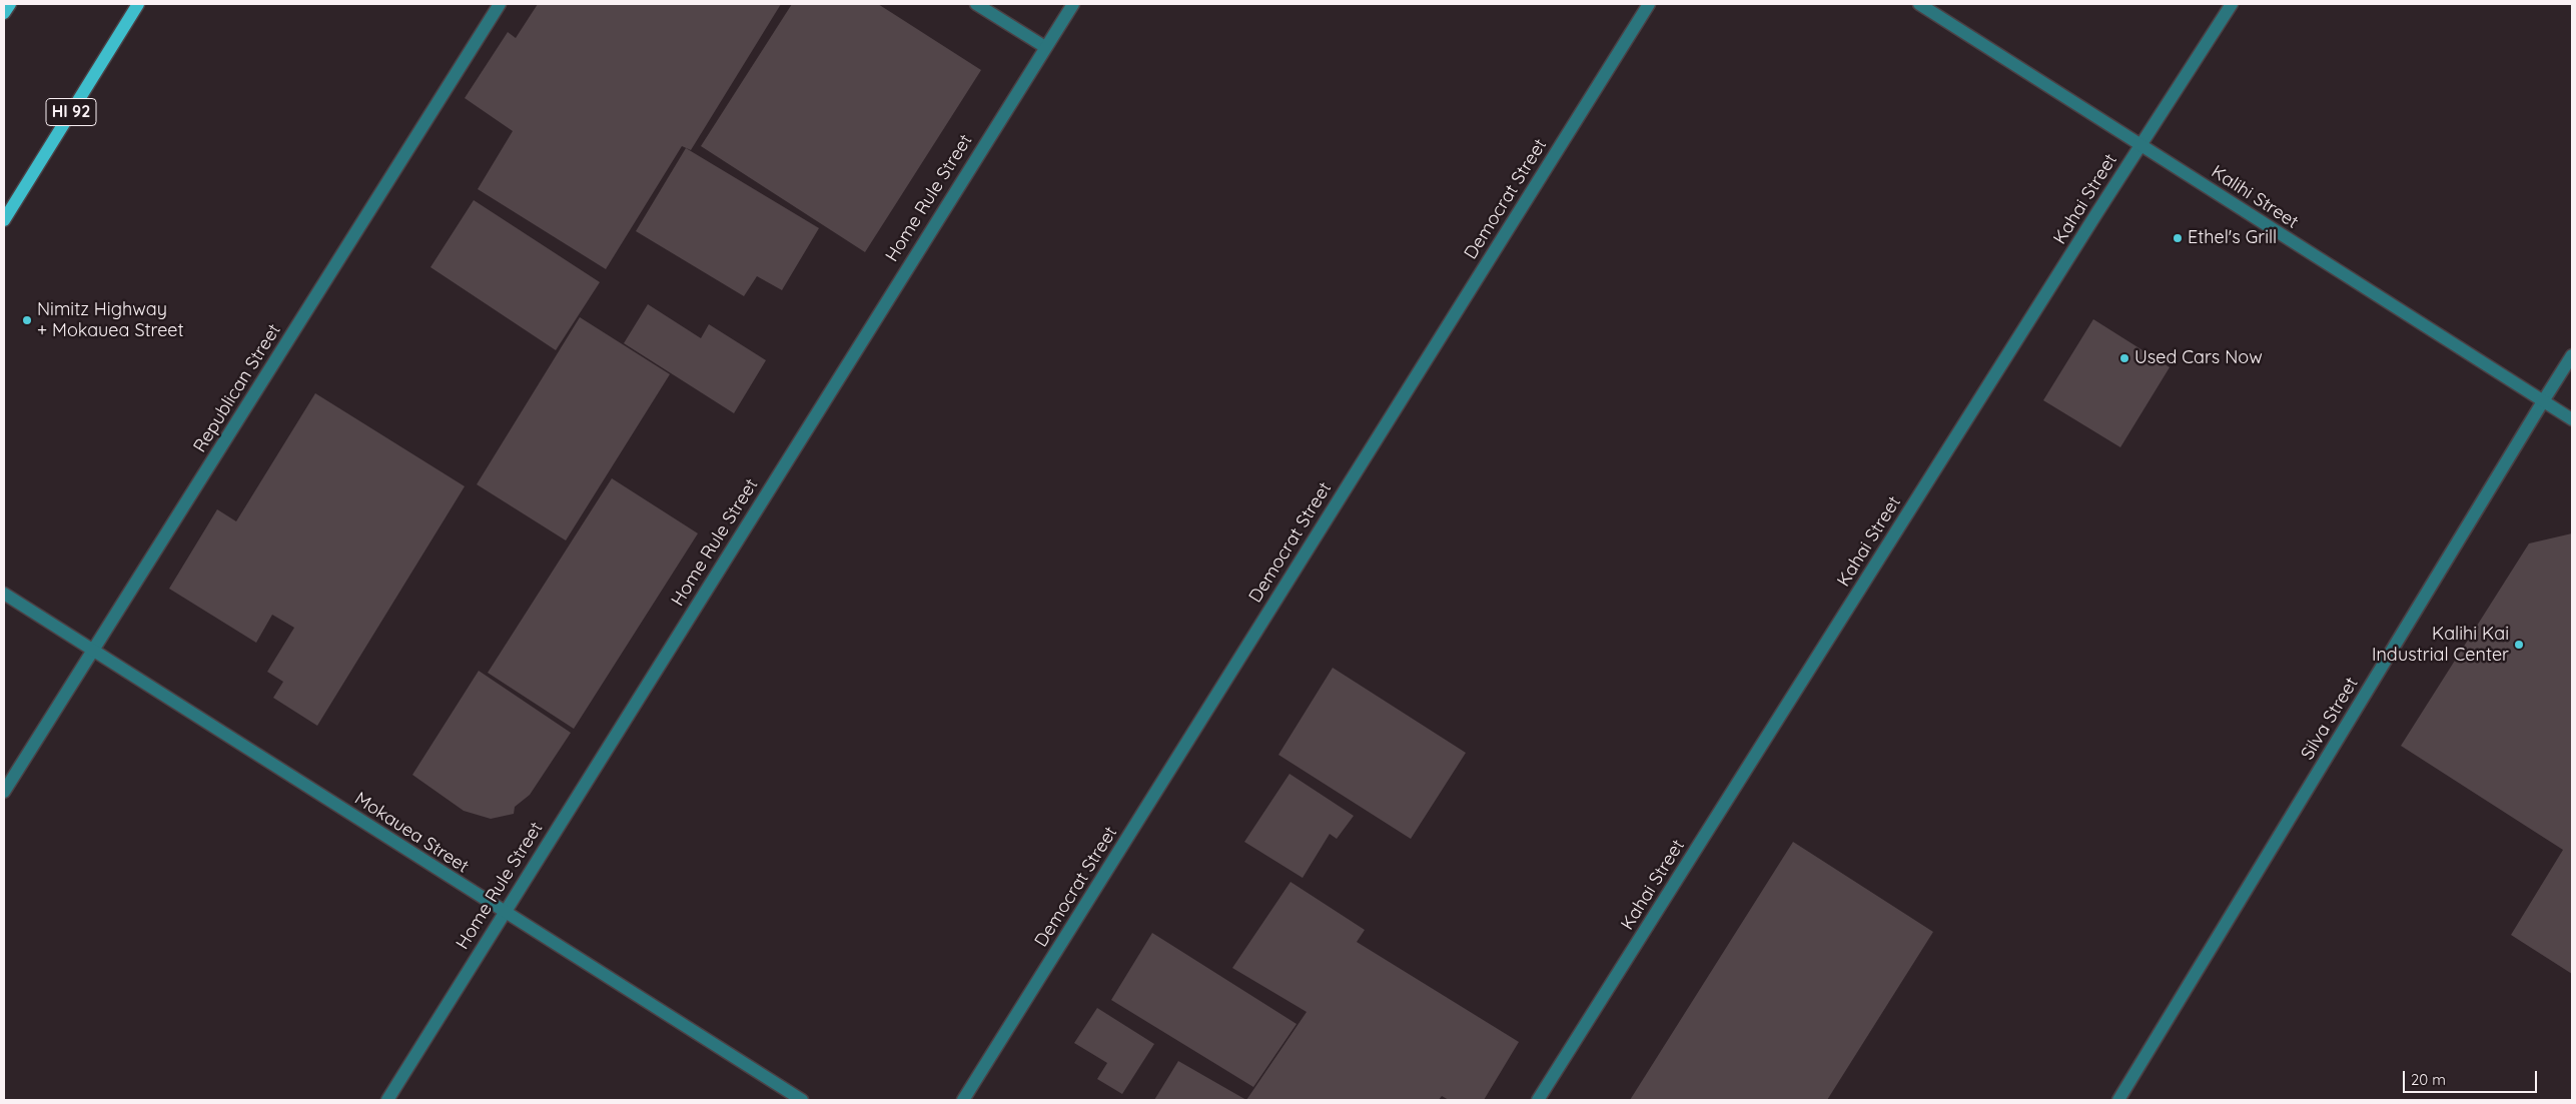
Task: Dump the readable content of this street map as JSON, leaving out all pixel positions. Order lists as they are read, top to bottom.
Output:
{
  "streets": {
    "main road": ["HI 92"],
    "street": [
      "Kalihi Street",
      "Home Rule Street",
      "Democrat Street",
      "Kahai Street",
      "Republican Street",
      "Silva Street",
      "Mokauea Street"
    ]
  },
  "crossings": [
    ["Kalihi Street", "Kahai Street"],
    ["Kalihi Street", "Silva Street"],
    ["Home Rule Street", "Mokauea Street"],
    ["Republican Street", "Mokauea Street"]
  ],
  "places": [
    "Ethel's Grill",
    "Nimitz Highway + Mokauea Street",
    "Used Cars Now",
    "Kalihi Kai Industrial Center"
  ],
  "scale_bar": "20 m"
}
